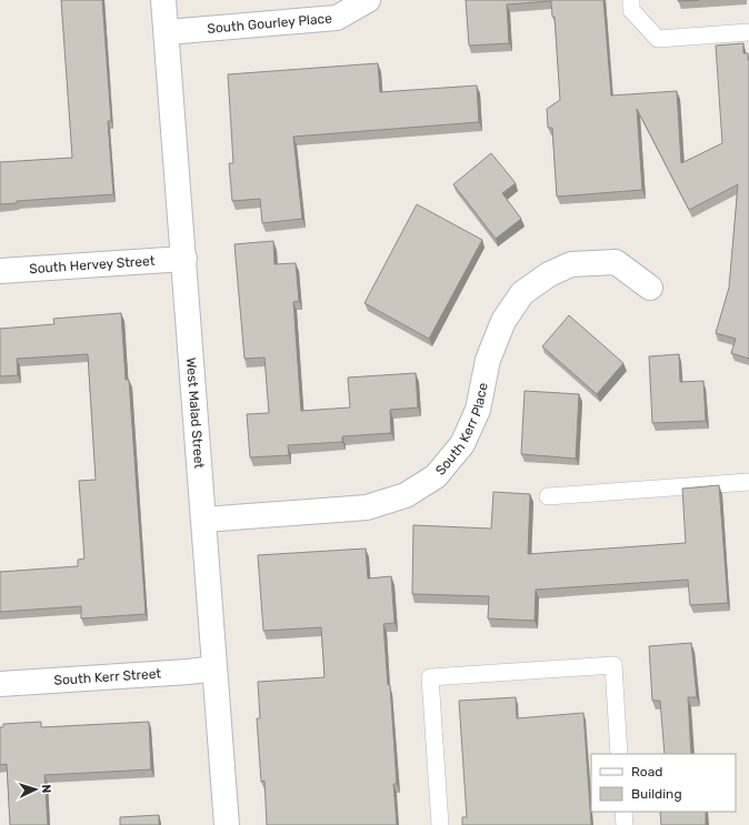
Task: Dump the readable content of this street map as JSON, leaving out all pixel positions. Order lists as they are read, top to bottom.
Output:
{
  "streets": {
    "street": [
      "South Gourley Place",
      "South Hervey Street",
      "West Malad Street",
      "South Kerr Place",
      "South Kerr Street"
    ]
  },
  "crossings": [
    ["South Gourley Place", "West Malad Street"],
    ["South Hervey Street", "West Malad Street"],
    ["West Malad Street", "South Kerr Place"],
    ["West Malad Street", "South Kerr Street"]
  ],
  "legend": ["Road", "Building"],
  "north": "right"
}
